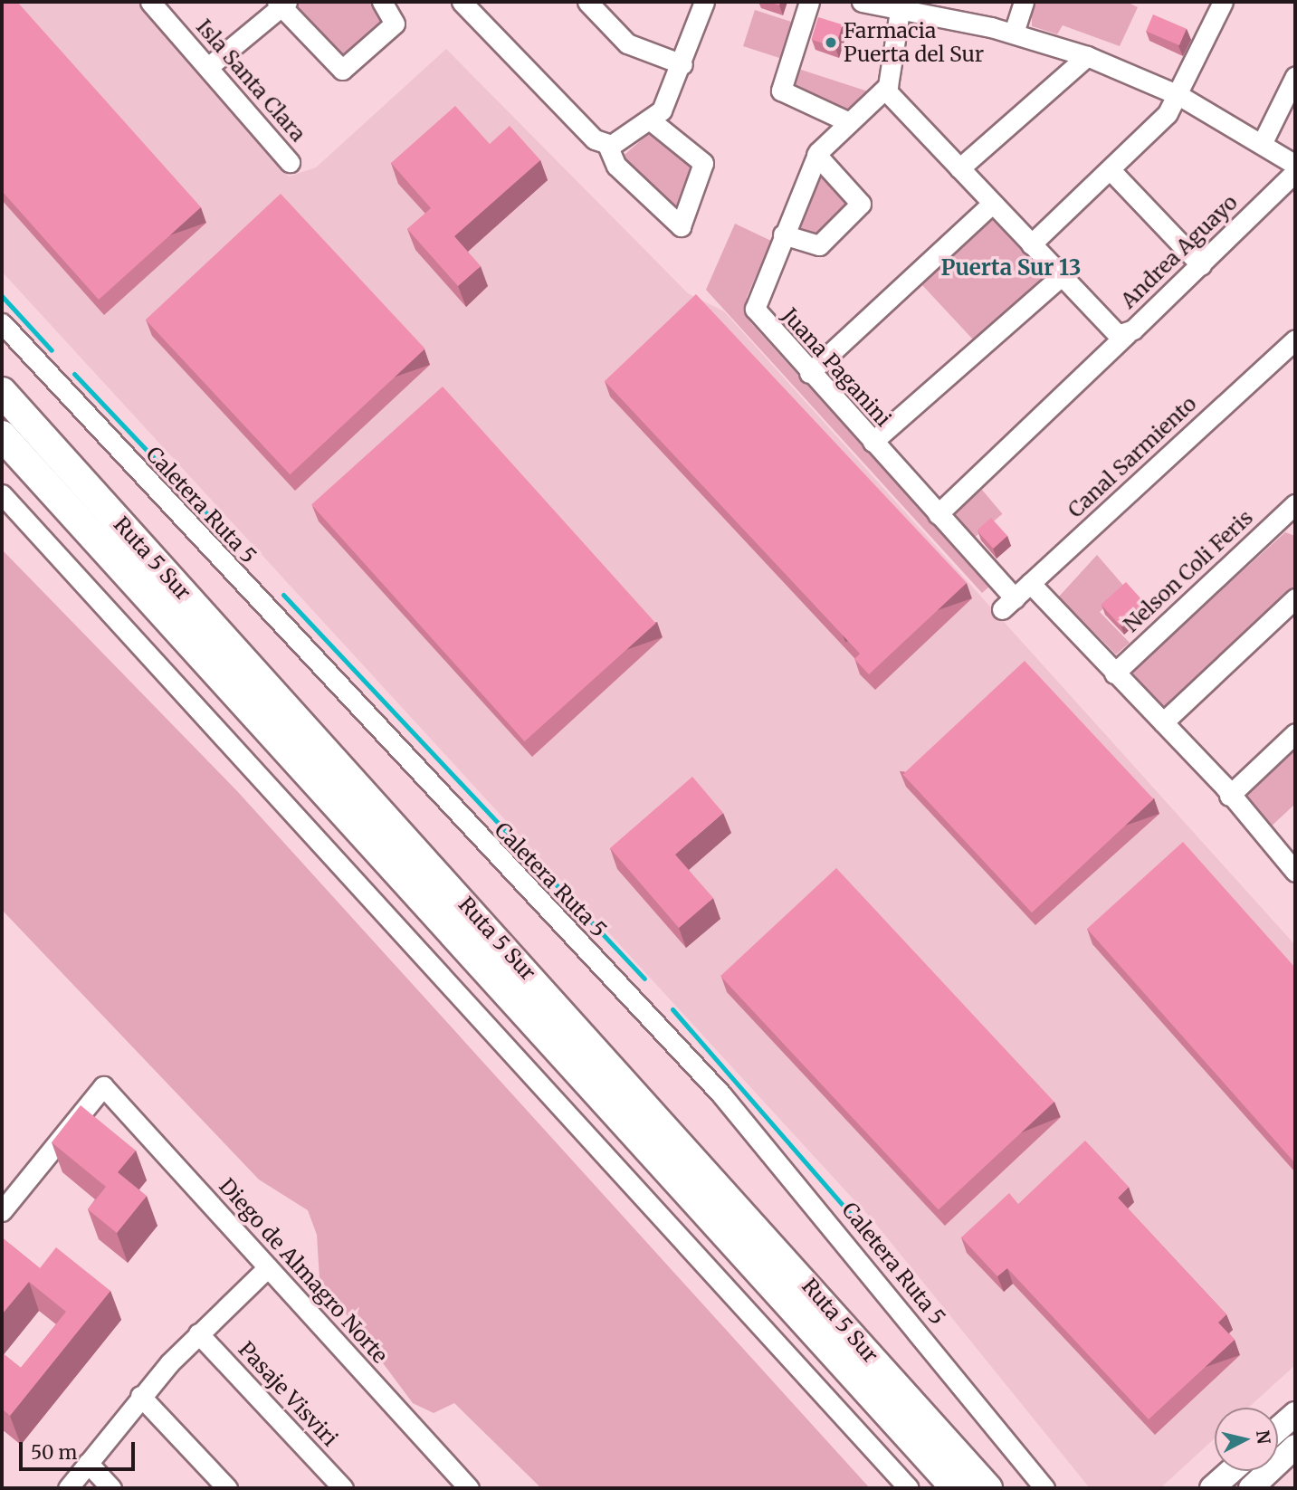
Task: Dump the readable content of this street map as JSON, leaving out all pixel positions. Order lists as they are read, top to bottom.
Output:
{
  "streets": {
    "highway": ["Ruta 5 Sur"],
    "street": [
      "Isla Santa Clara",
      "Andrea Aguayo",
      "Juana Paganini",
      "Canal Sarmiento",
      "Caletera Ruta 5",
      "Nelson Coli Feris",
      "Diego de Almagro Norte",
      "Pasaje Visviri"
    ]
  },
  "crossings": [
    ["Andrea Aguayo", "Juana Paganini"],
    ["Juana Paganini", "Canal Sarmiento"]
  ],
  "districts": ["Puerta Sur 13"],
  "places": ["Farmacia Puerta del Sur"],
  "scale_bar": "50 m",
  "north": "right"
}
